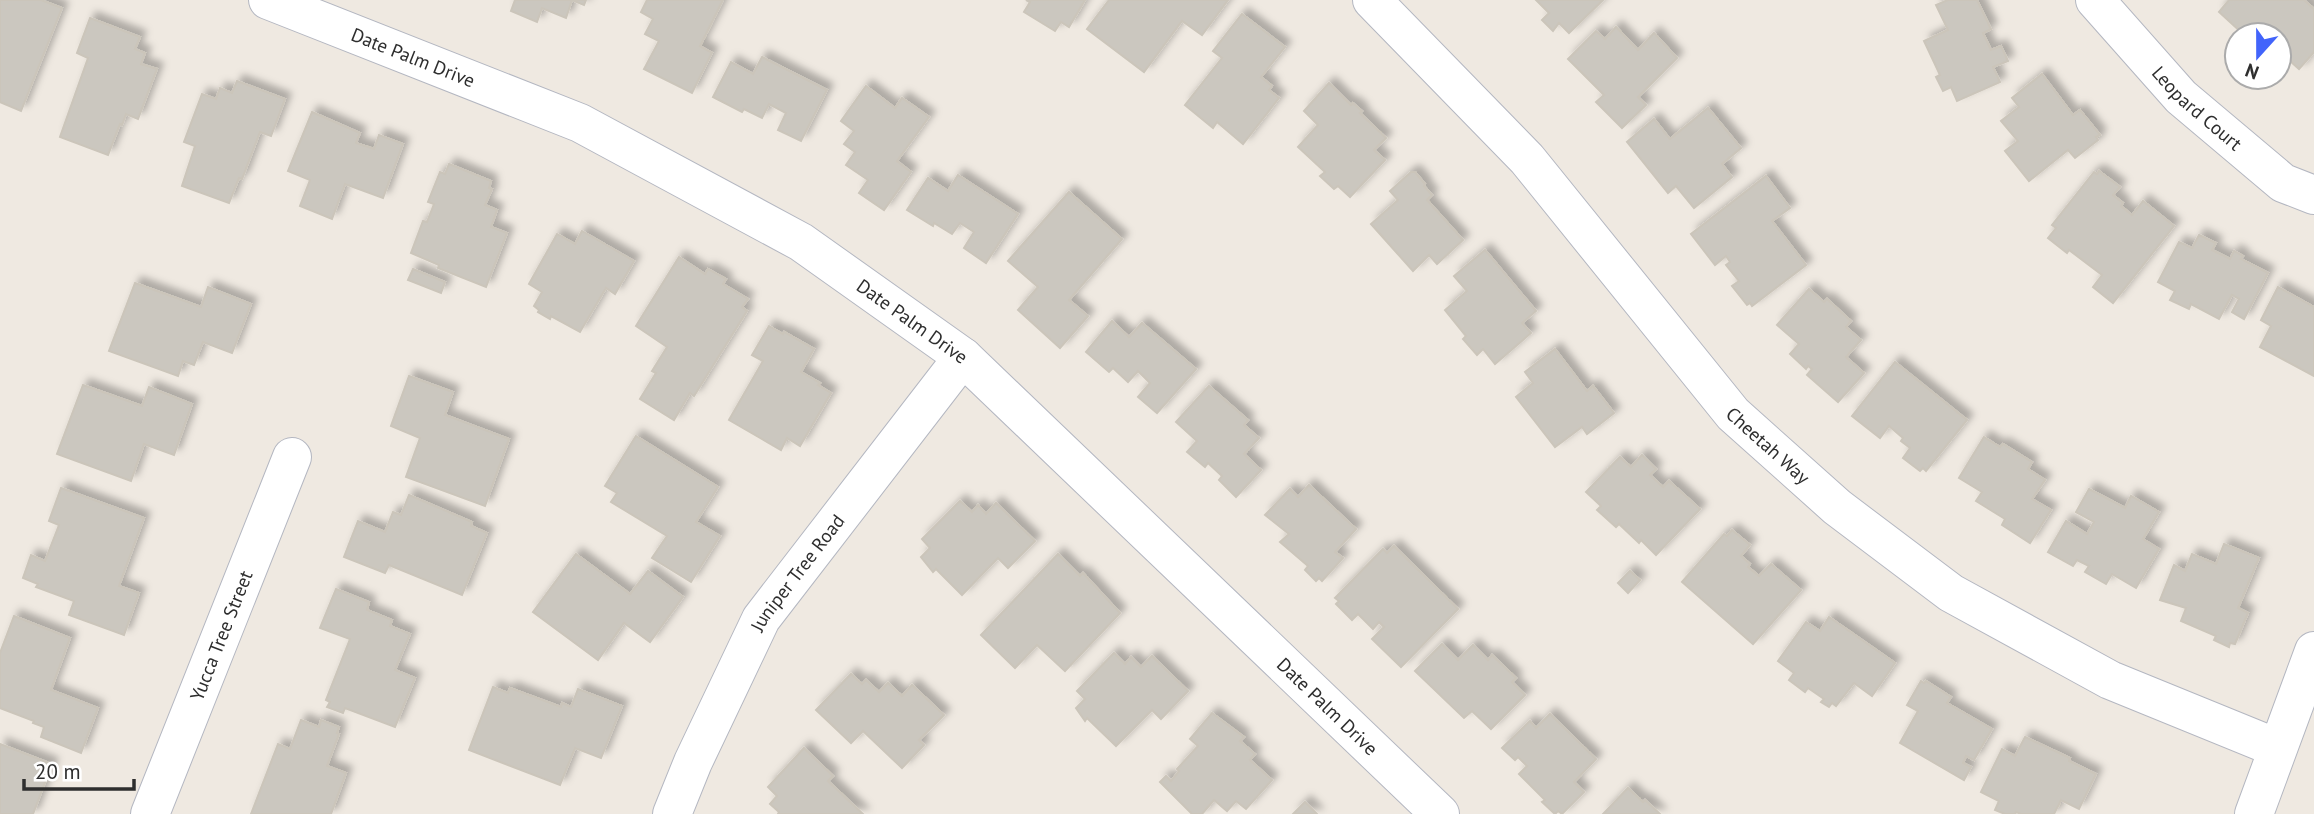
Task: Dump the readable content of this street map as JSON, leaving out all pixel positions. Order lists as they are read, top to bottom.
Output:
{
  "streets": {
    "street": [
      "Date Palm Drive",
      "Leopard Court",
      "Cheetah Way",
      "Juniper Tree Road",
      "Yucca Tree Street"
    ]
  },
  "crossings": [
    ["Date Palm Drive", "Juniper Tree Road"]
  ],
  "scale_bar": "20 m",
  "north": "bottom"
}
